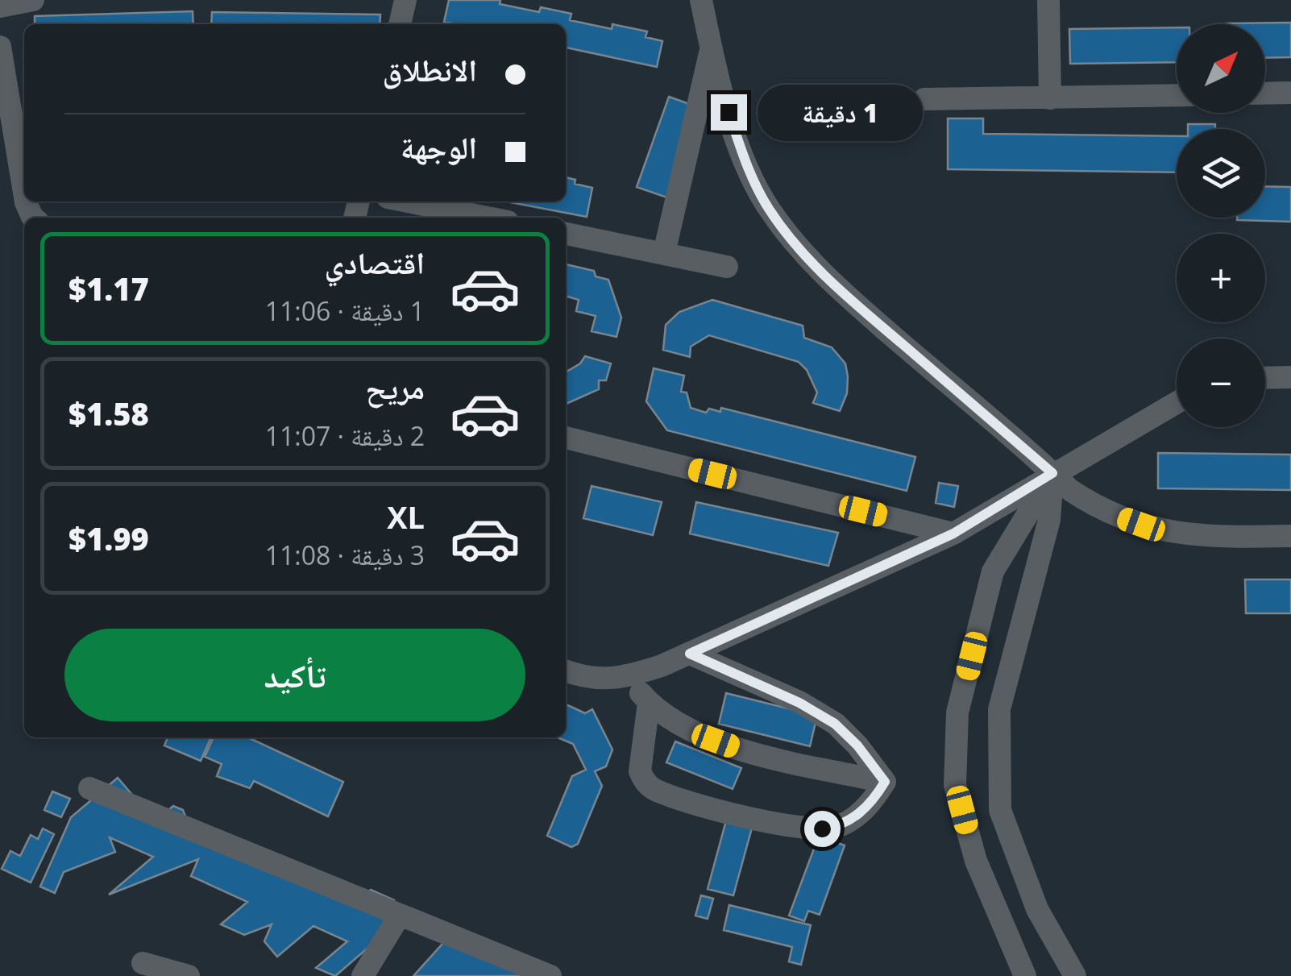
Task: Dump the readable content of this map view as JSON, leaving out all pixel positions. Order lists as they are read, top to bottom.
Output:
{
  "north": "top right",
  "page": {
    "map_buttons": ["+", "−"],
    "banner": ["الانطلاق", "الوجهة"],
    "bubble": "1 دقيقة",
    "list": [
      {
        "name": "اقتصادي",
        "note": "1 دقيقة · 11:06",
        "value": "$1.17"
      },
      {
        "name": "مريح",
        "note": "2 دقيقة · 11:07",
        "value": "$1.58"
      },
      {
        "name": "XL",
        "note": "3 دقيقة · 11:08",
        "value": "$1.99"
      }
    ],
    "buttons": "تأكيد"
  }
}
